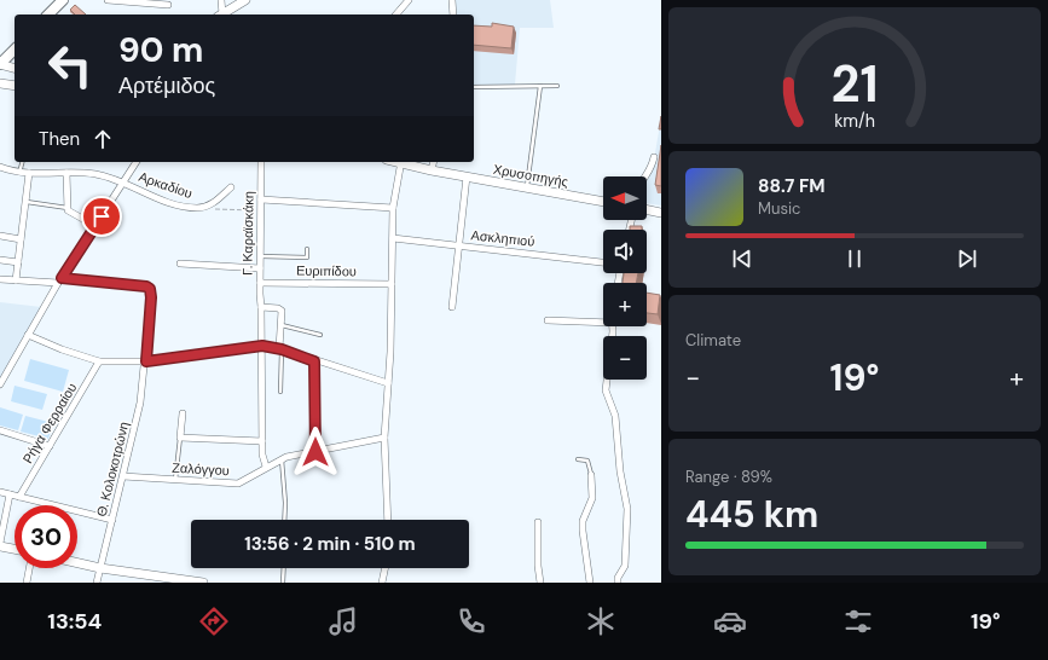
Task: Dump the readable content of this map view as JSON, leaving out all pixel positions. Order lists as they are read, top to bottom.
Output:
{
  "streets": {
    "street": [
      "Χρυσοπηγής",
      "Αρκαδίου",
      "Γ. Καραϊσκάκη",
      "Ασκληπιού",
      "Ευριπίδου",
      "Ρήγα Φερραίου",
      "Θ. Κολοκοτρώνη",
      "Ζαλόγγου"
    ]
  },
  "crossings": [
    ["Γ. Καραϊσκάκη", "Ευριπίδου"],
    ["Γ. Καραϊσκάκη", "Ζαλόγγου"],
    ["Θ. Κολοκοτρώνη", "Ζαλόγγου"]
  ],
  "north": "left",
  "page": {
    "turn": ["90 m", "Αρτέμιδος"],
    "then": "Then",
    "song": ["88.7 FM", "Music"],
    "map_buttons": ["+", "−"],
    "tile": [
      "Climate",
      ["Range · 89%", "445 km"]
    ],
    "heat": ["−", "19°", "+"],
    "limit": "30",
    "trip": "13:56 · 2 min · 510 m",
    "tabs": ["13:54", "19°"],
    "gauge": ["21", "km/h"]
  }
}
